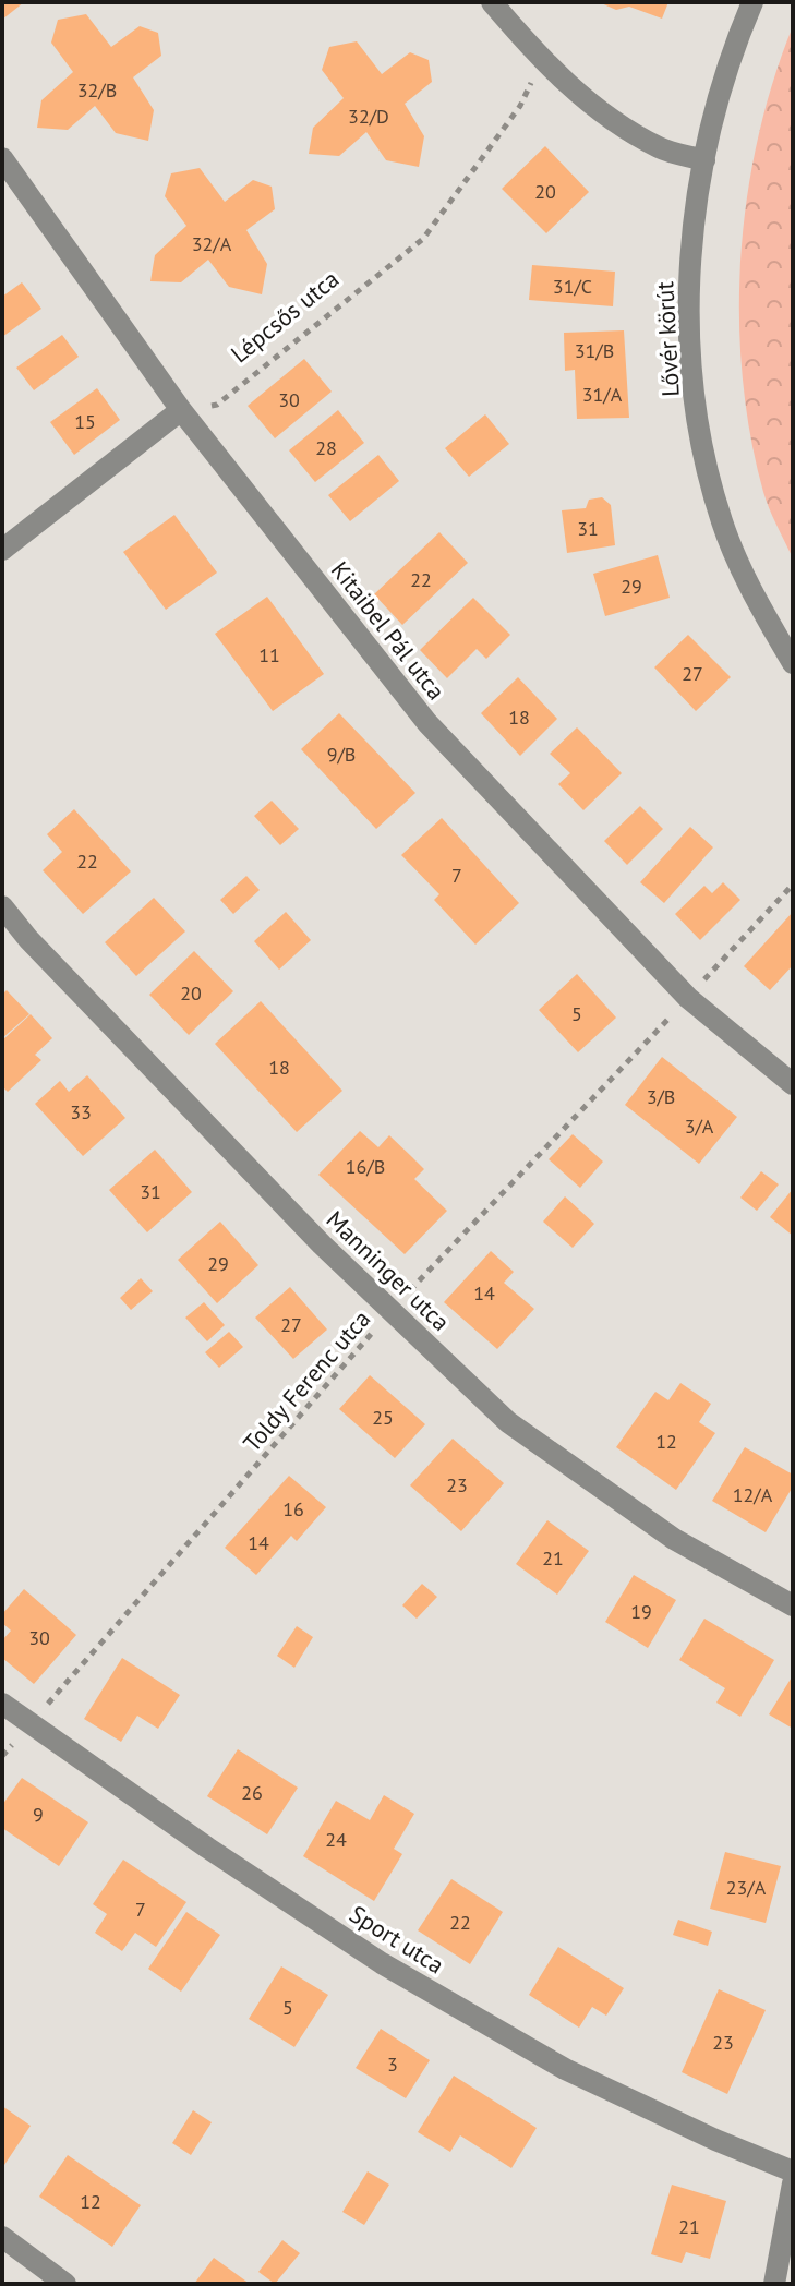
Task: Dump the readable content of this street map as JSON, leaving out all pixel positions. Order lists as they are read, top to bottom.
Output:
{
  "streets": {
    "street": [
      "Lővér körút",
      "Kitaibel Pál utca",
      "Manninger utca",
      "Sport utca"
    ],
    "path": ["Lépcsős utca", "Toldy Ferenc utca"]
  },
  "crossings": [
    ["Lépcsős utca", "Kitaibel Pál utca"],
    ["Kitaibel Pál utca", "Toldy Ferenc utca"],
    ["Manninger utca", "Toldy Ferenc utca"],
    ["Toldy Ferenc utca", "Sport utca"]
  ],
  "house_numbers": [
    "32/B",
    "32/D",
    "20",
    "32/A",
    "31/C",
    "31/B",
    "31/A",
    "30",
    "15",
    "28",
    "31",
    "22",
    "29",
    "11",
    "27",
    "18",
    "9/B",
    "22",
    "7",
    "20",
    "5",
    "18",
    "3/B",
    "33",
    "3/A",
    "16/B",
    "31",
    "29",
    "14",
    "27",
    "25",
    "12",
    "23",
    "12/A",
    "16",
    "14",
    "21",
    "19",
    "30",
    "26",
    "9",
    "24",
    "23/A",
    "7",
    "22",
    "5",
    "23",
    "3",
    "12",
    "21"
  ]
}
